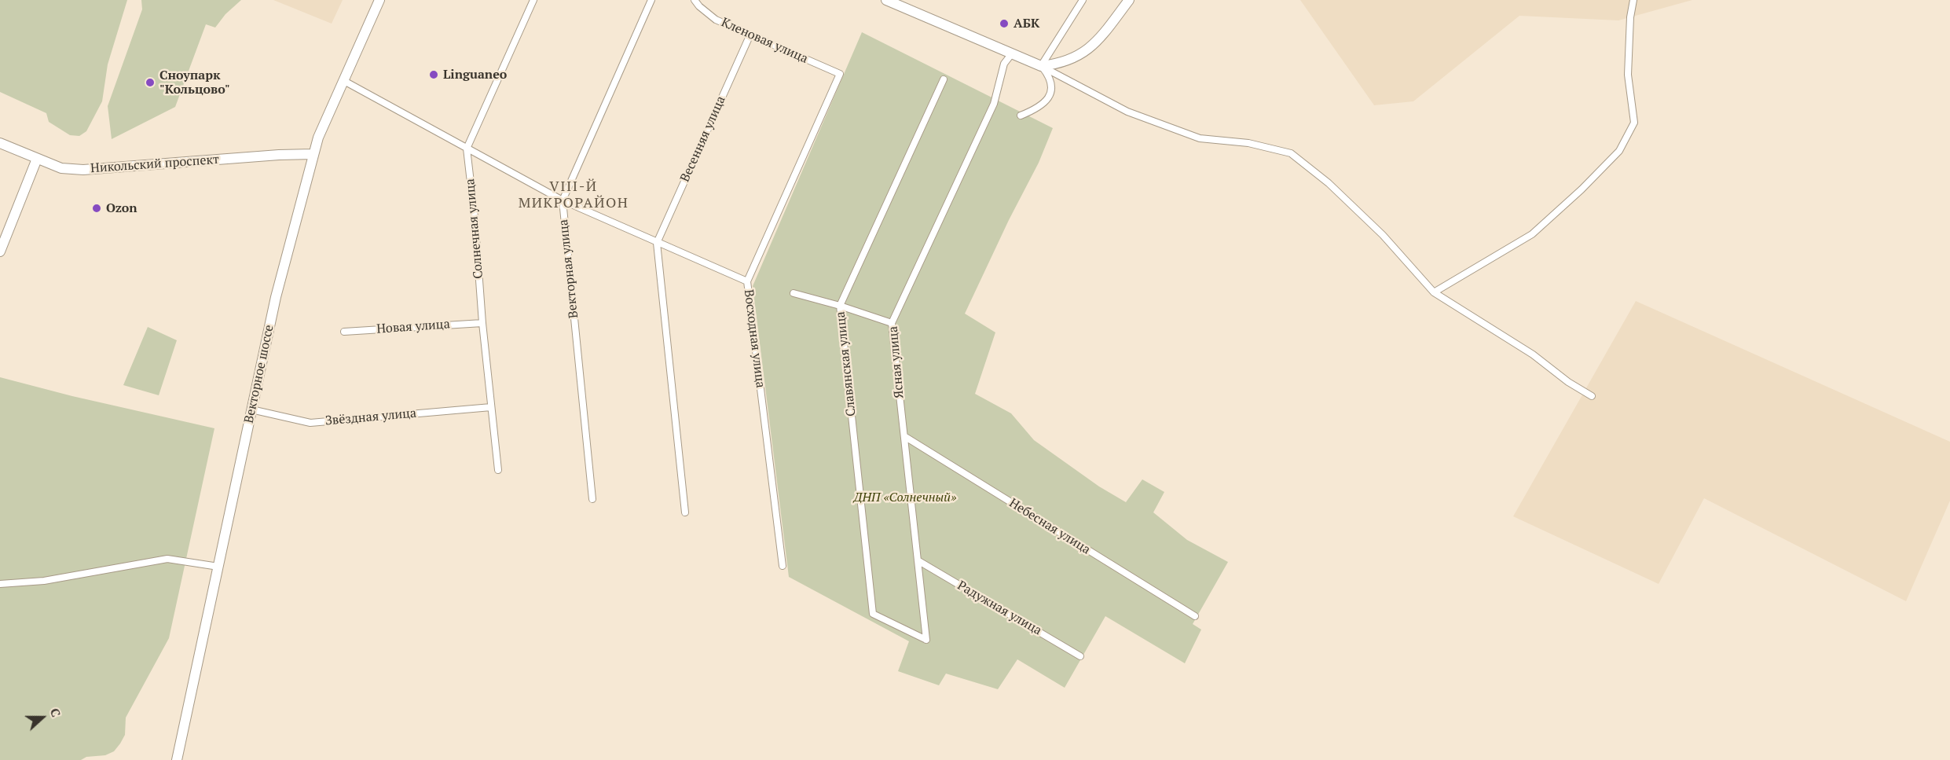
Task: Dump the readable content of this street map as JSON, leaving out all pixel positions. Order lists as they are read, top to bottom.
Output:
{
  "streets": {
    "main road": ["Никольский проспект", "Векторное шоссе"],
    "street": [
      "Кленовая улица",
      "Весенняя улица",
      "Солнечная улица",
      "Векторная улица",
      "Новая улица",
      "Восходная улица",
      "Ясная улица",
      "Славянская улица",
      "Звёздная улица",
      "Небесная улица",
      "Радужная улица"
    ]
  },
  "crossings": [
    ["Кленовая улица", "Весенняя улица"],
    ["Кленовая улица", "Восходная улица"],
    ["Никольский проспект", "Векторное шоссе"],
    ["Солнечная улица", "Новая улица"],
    ["Солнечная улица", "Звёздная улица"],
    ["Ясная улица", "Славянская улица"],
    ["Ясная улица", "Небесная улица"],
    ["Ясная улица", "Радужная улица"],
    ["Векторное шоссе", "Звёздная улица"]
  ],
  "districts": ["VIII-Й МИКРОРАЙОН"],
  "parks": ["ДНП «Солнечный»"],
  "places": [
    "АБК",
    "Linguaneo",
    "Сноупарк \"Кольцово\"",
    "Ozon"
  ],
  "north": "right"
}
